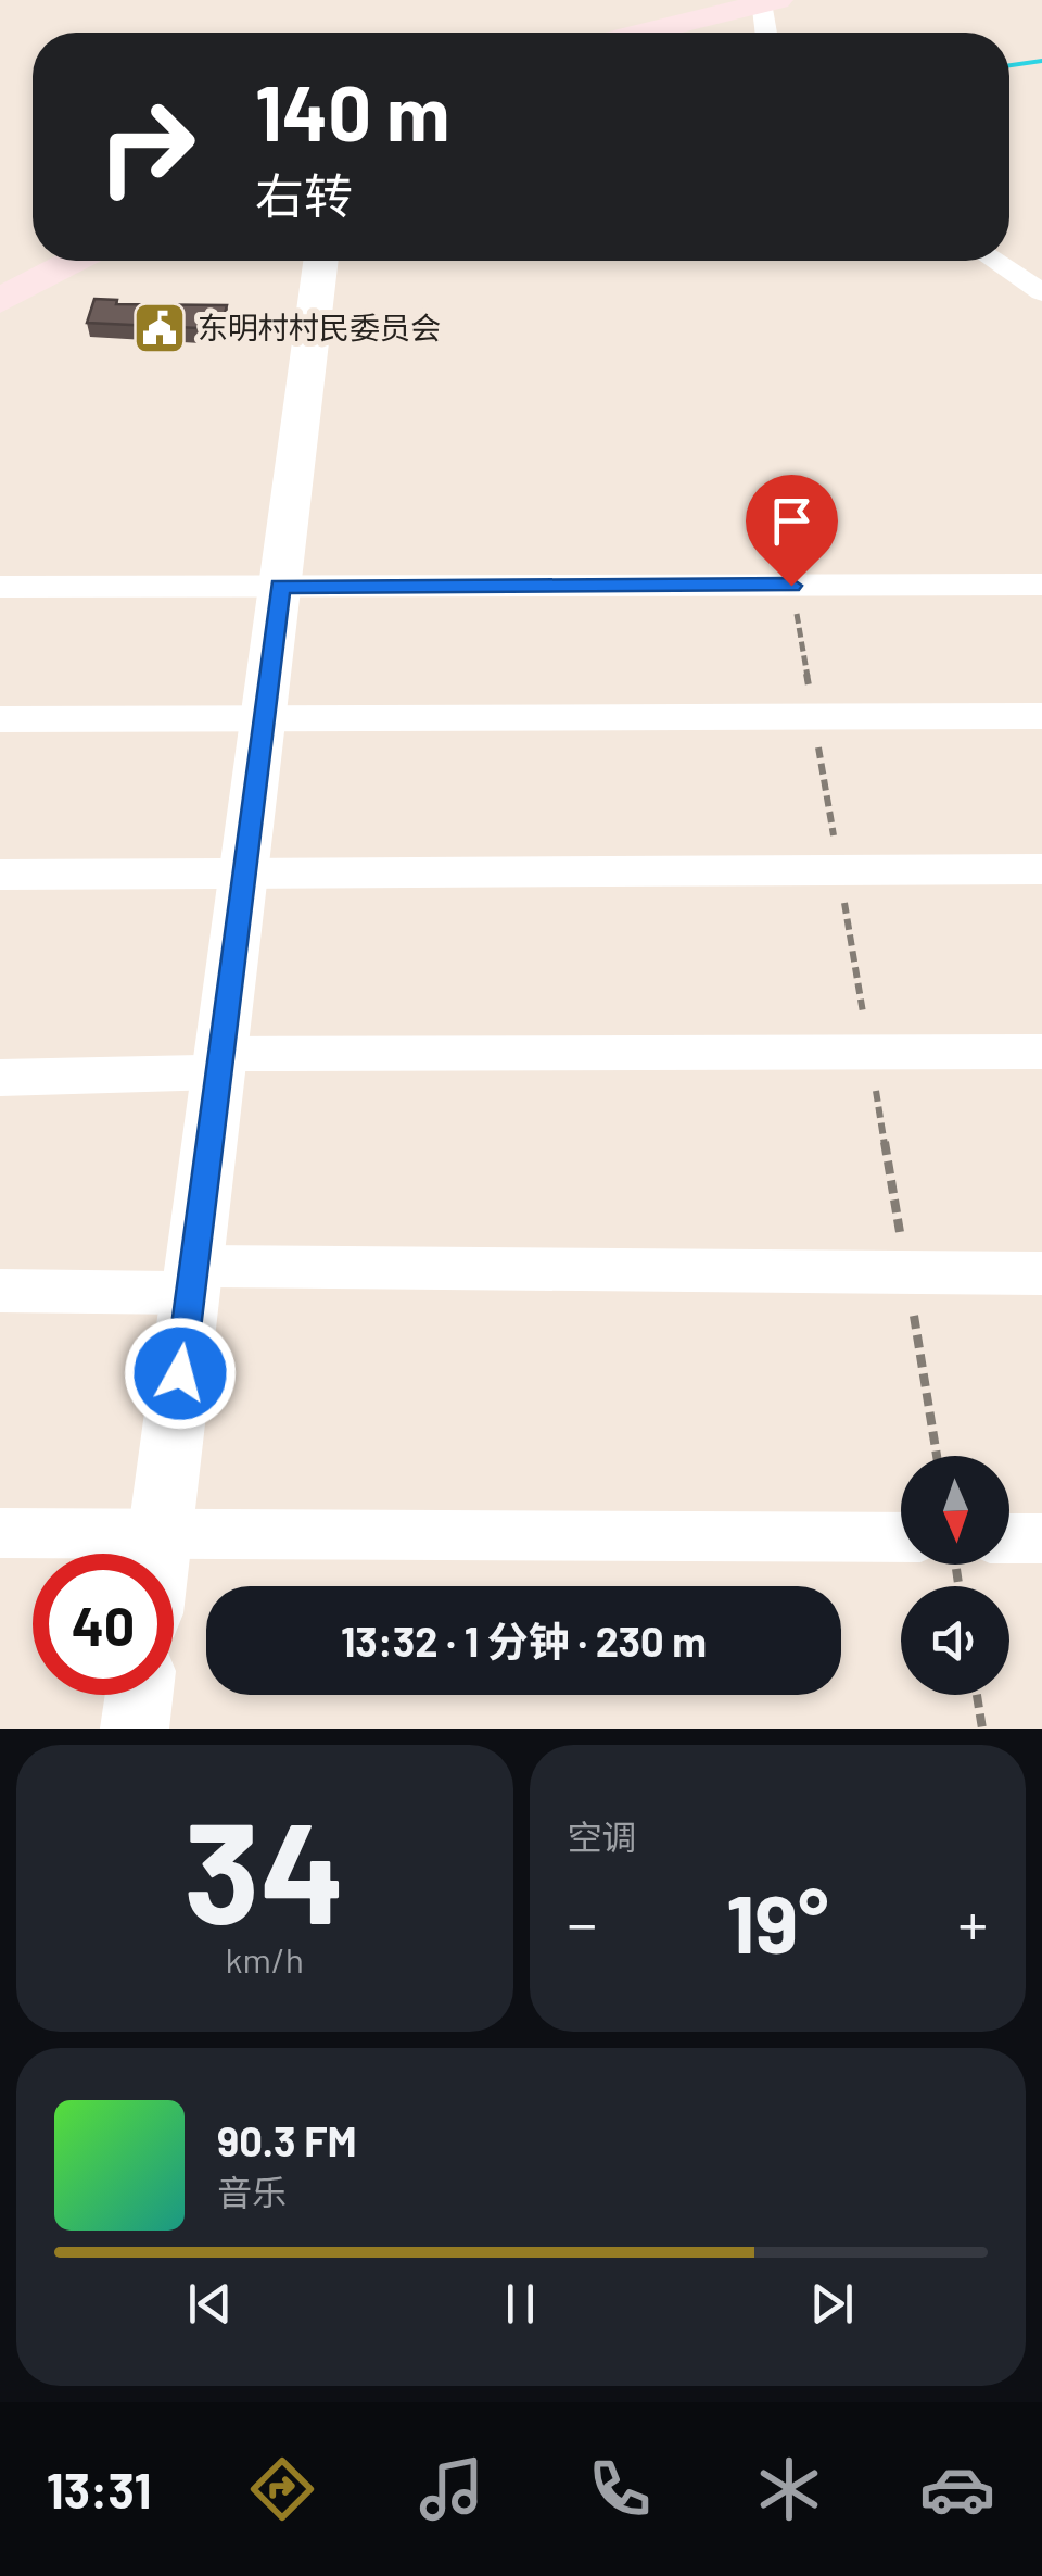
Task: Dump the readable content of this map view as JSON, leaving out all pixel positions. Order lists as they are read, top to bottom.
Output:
{
  "places": {
    "public building": ["东明村村民委员会"]
  },
  "north": "bottom",
  "page": {
    "turn": ["140 m", "右转"],
    "limit": "40",
    "trip": "13:32 · 1 分钟 · 230 m",
    "tile": [
      ["34", "km/h"],
      "空调"
    ],
    "heat": ["−", "19°", "+"],
    "song": ["90.3 FM", "音乐"],
    "tabs": "13:31"
  }
}
